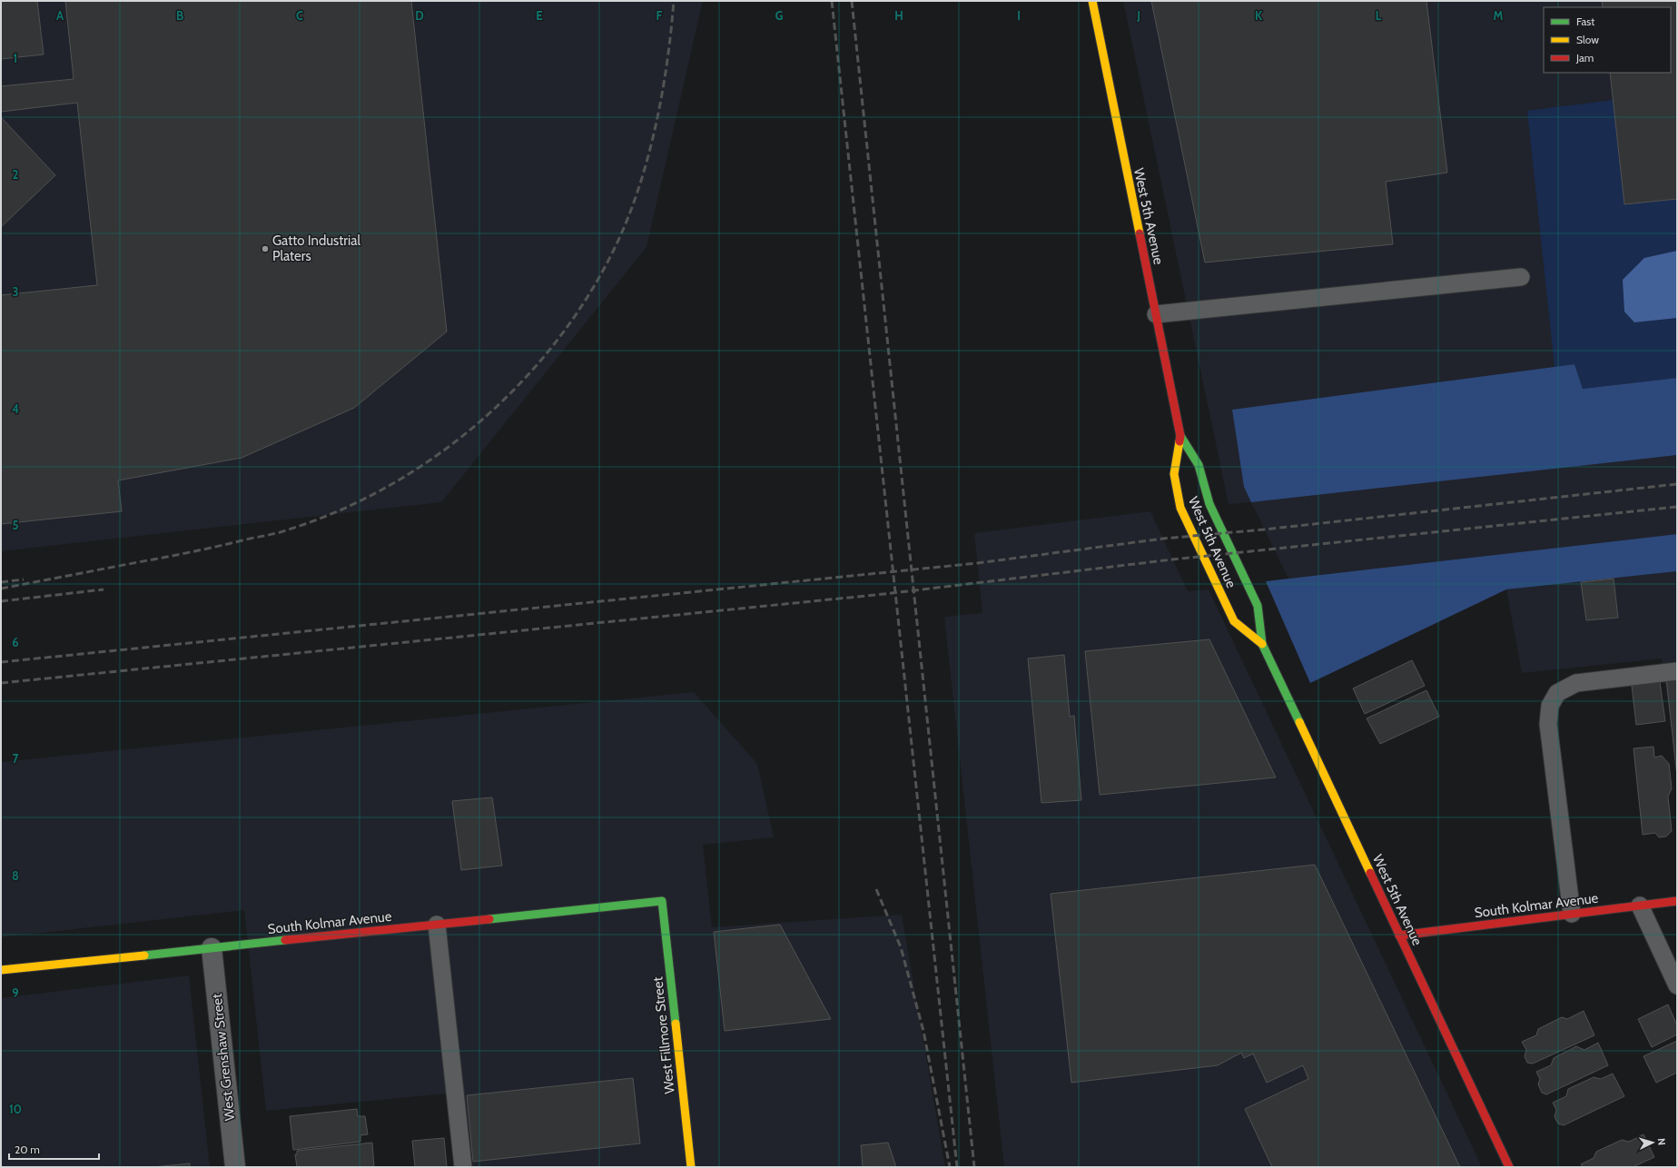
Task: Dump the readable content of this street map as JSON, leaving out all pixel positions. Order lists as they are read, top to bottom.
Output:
{
  "streets": {
    "street": [
      "West 5th Avenue",
      "South Kolmar Avenue",
      "West Fillmore Street",
      "West Grenshaw Street"
    ]
  },
  "crossings": [
    ["West 5th Avenue", "South Kolmar Avenue"],
    ["South Kolmar Avenue", "West Fillmore Street"],
    ["South Kolmar Avenue", "West Grenshaw Street"]
  ],
  "places": ["Gatto Industrial Platers"],
  "legend": ["Fast", "Slow", "Jam"],
  "scale_bar": "20 m",
  "north": "right",
  "grid": {
    "columns": [
      "A",
      "B",
      "C",
      "D",
      "E",
      "F",
      "G",
      "H",
      "I",
      "J",
      "K",
      "L",
      "M"
    ],
    "rows": [
      "1",
      "2",
      "3",
      "4",
      "5",
      "6",
      "7",
      "8",
      "9",
      "10"
    ]
  }
}
